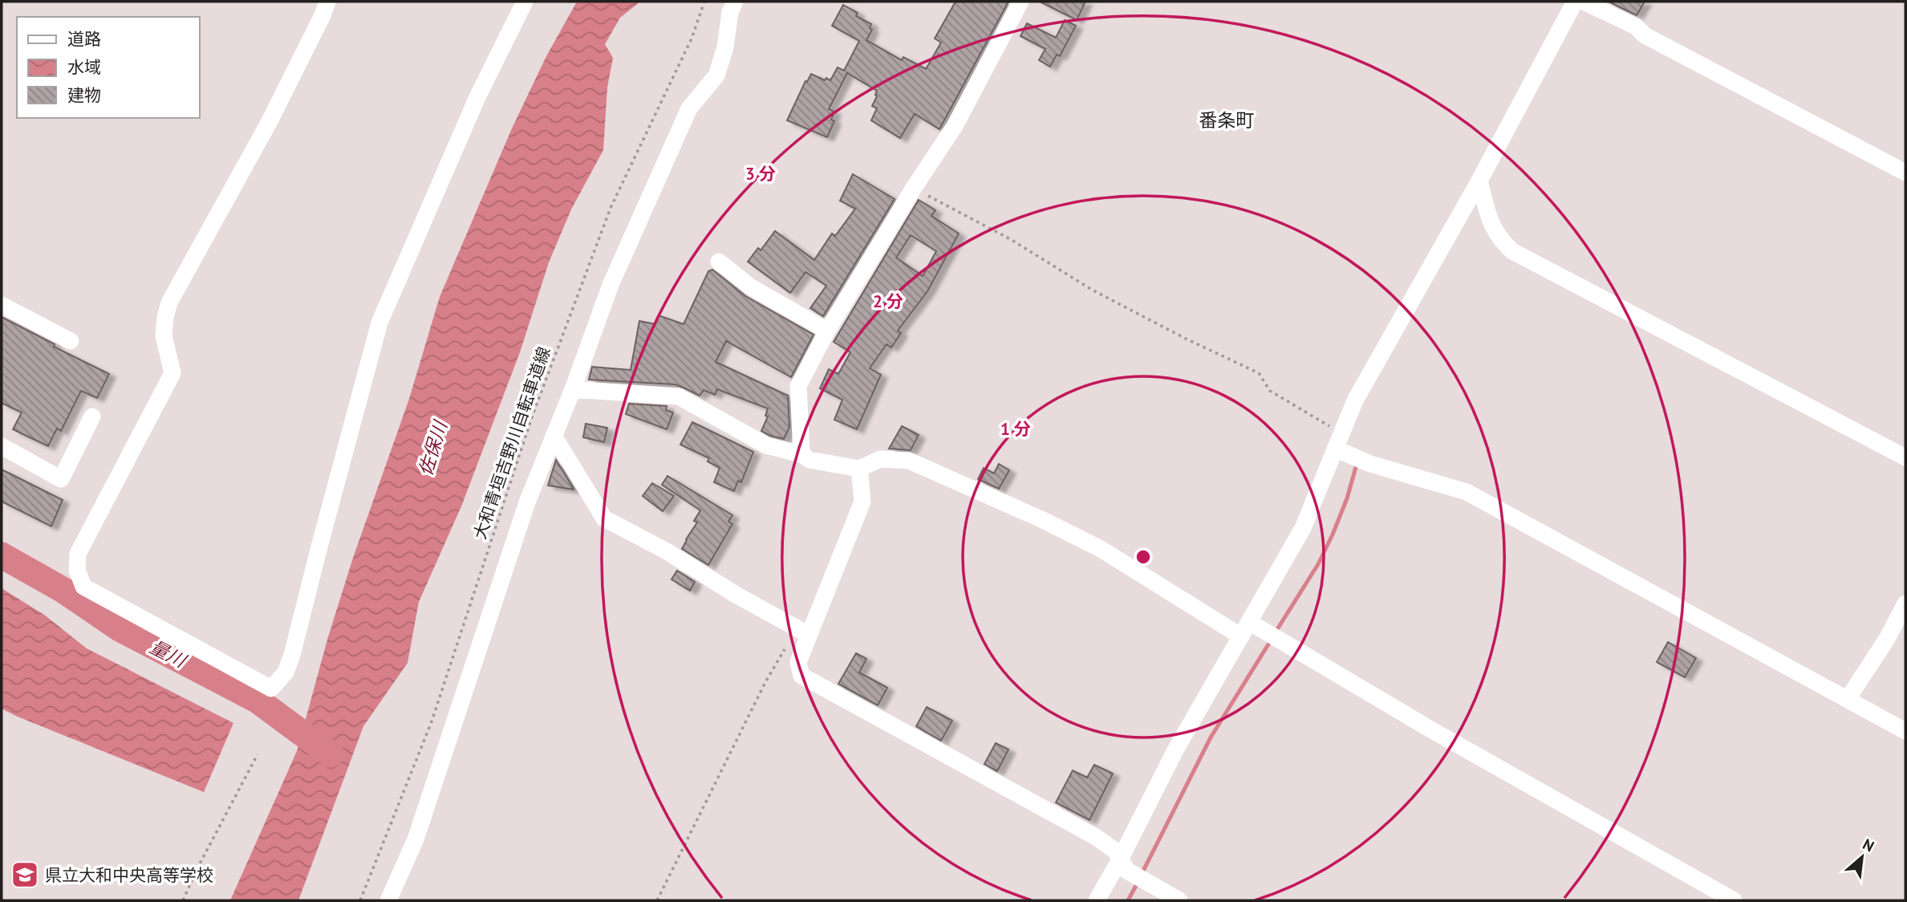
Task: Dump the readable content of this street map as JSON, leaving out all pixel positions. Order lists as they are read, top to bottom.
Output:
{
  "streets": {
    "path": ["大和青垣吉野川自転車道線"]
  },
  "districts": ["番条町"],
  "water": ["佐保川", "量川"],
  "places": {
    "school or university": ["県立大和中央高等学校"]
  },
  "legend": ["道路", "水域", "建物"],
  "north": "top right",
  "rings": ["3 分", "2 分", "1 分"]
}
